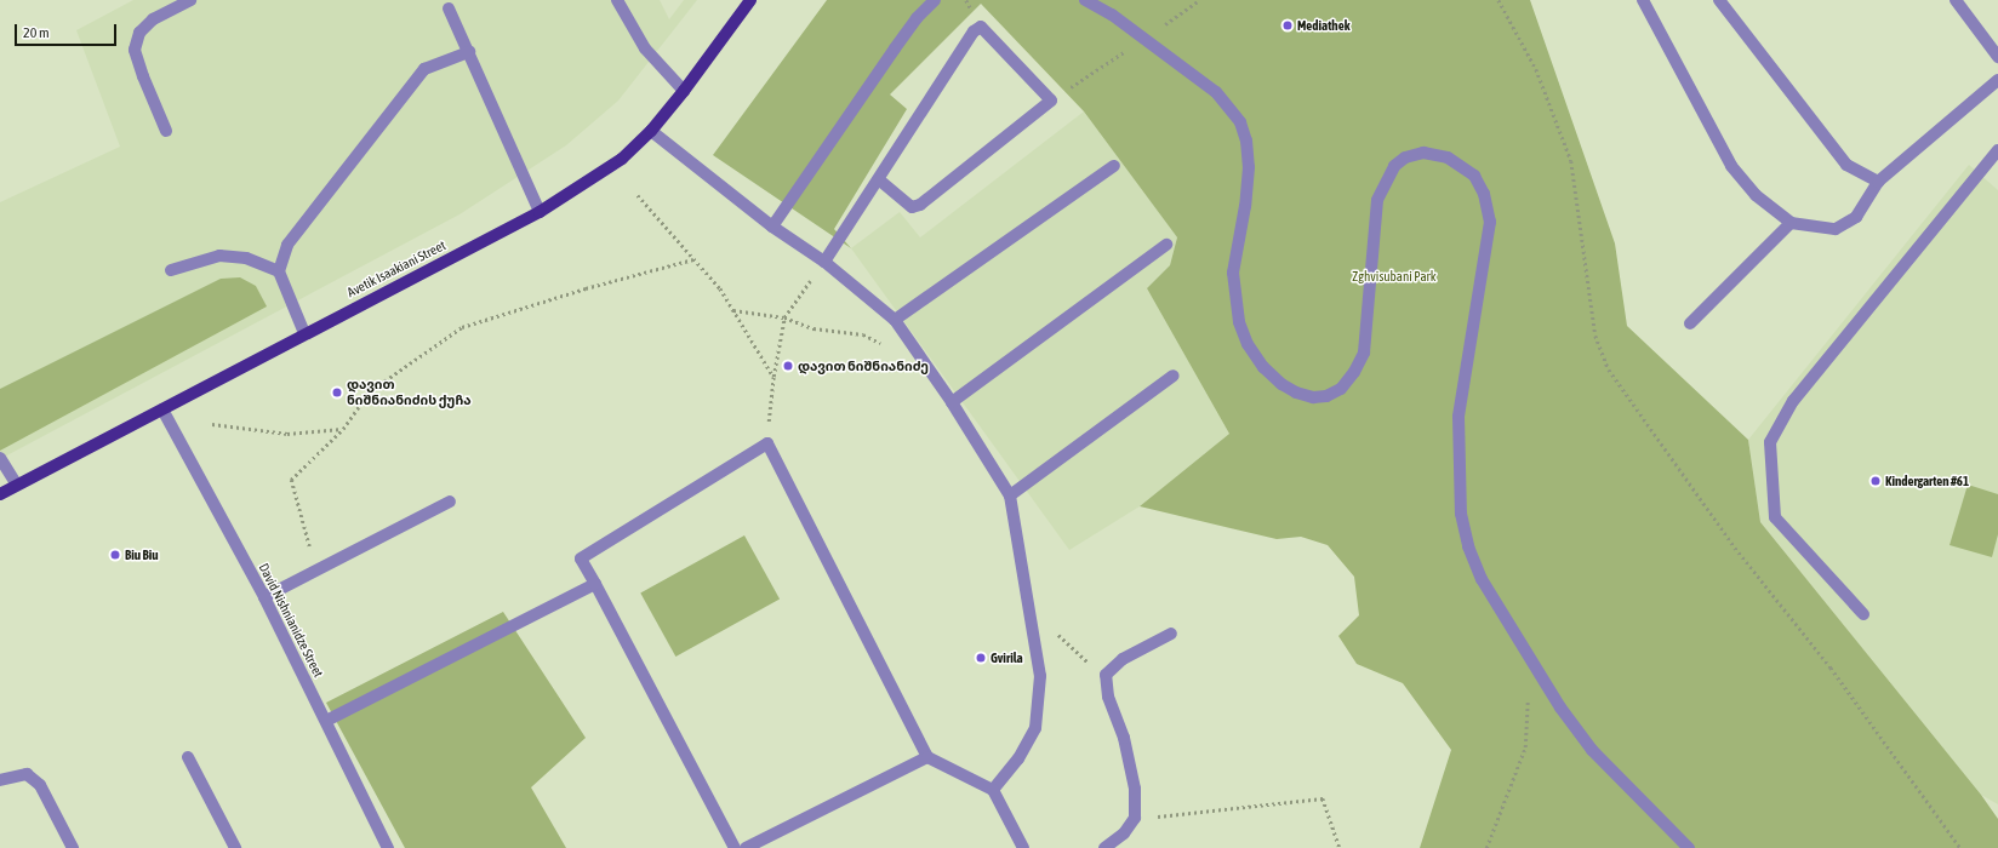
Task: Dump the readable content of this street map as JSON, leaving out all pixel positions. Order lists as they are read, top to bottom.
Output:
{
  "streets": {
    "main road": ["Avetik Isaakiani Street"],
    "street": ["David Nishnianidze Street"]
  },
  "crossings": [
    ["Avetik Isaakiani Street", "David Nishnianidze Street"]
  ],
  "parks": ["Zghvisubani Park"],
  "places": [
    "Mediathek",
    "დავით ნიშნიანიძე",
    "დავით ნიშნიანიძის ქუჩა",
    "Kindergarten #61",
    "Biu Biu",
    "Gvirila"
  ],
  "scale_bar": "20 m"
}
